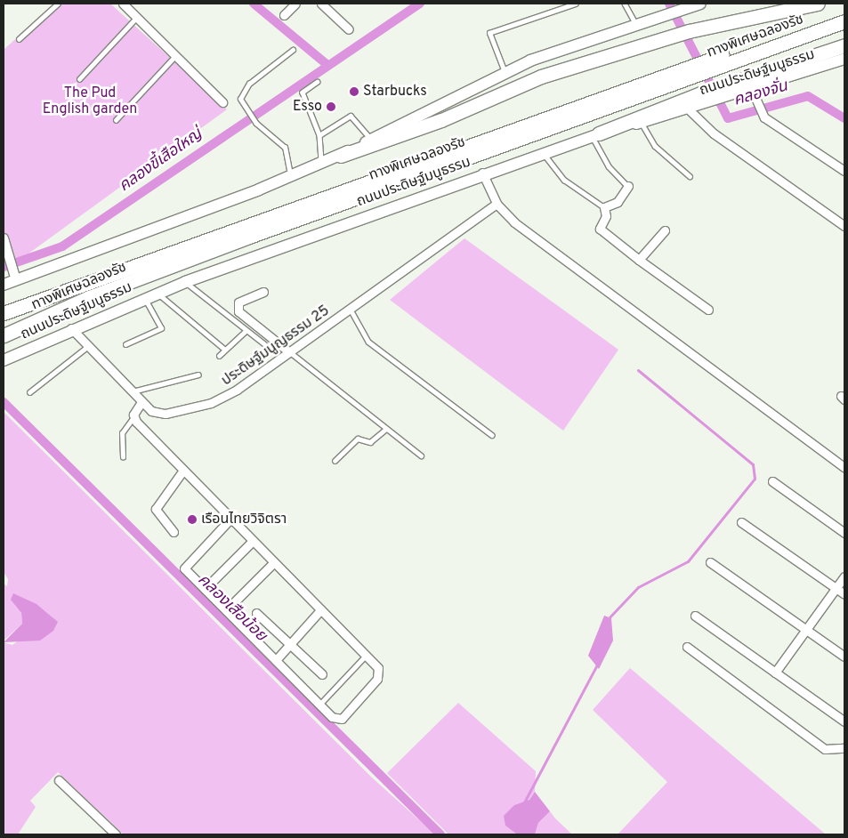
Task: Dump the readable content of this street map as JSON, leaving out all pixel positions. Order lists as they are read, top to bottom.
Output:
{
  "streets": {
    "highway": ["ทางพิเศษฉลองรัช"],
    "main road": ["ถนนประดิษฐ์มนูธรรม"],
    "street": ["ประดิษฐ์มนูญธรรม 25"]
  },
  "crossings": [
    ["ถนนประดิษฐ์มนูธรรม", "ประดิษฐ์มนูญธรรม 25"]
  ],
  "water": ["คลองจั่น", "คลองขี้เสือใหญ่", "คลองเสือน้อย"],
  "parks": ["The Pud English garden"],
  "places": ["Starbucks", "Esso", "เรือนไทยวิจิตรา"]
}
